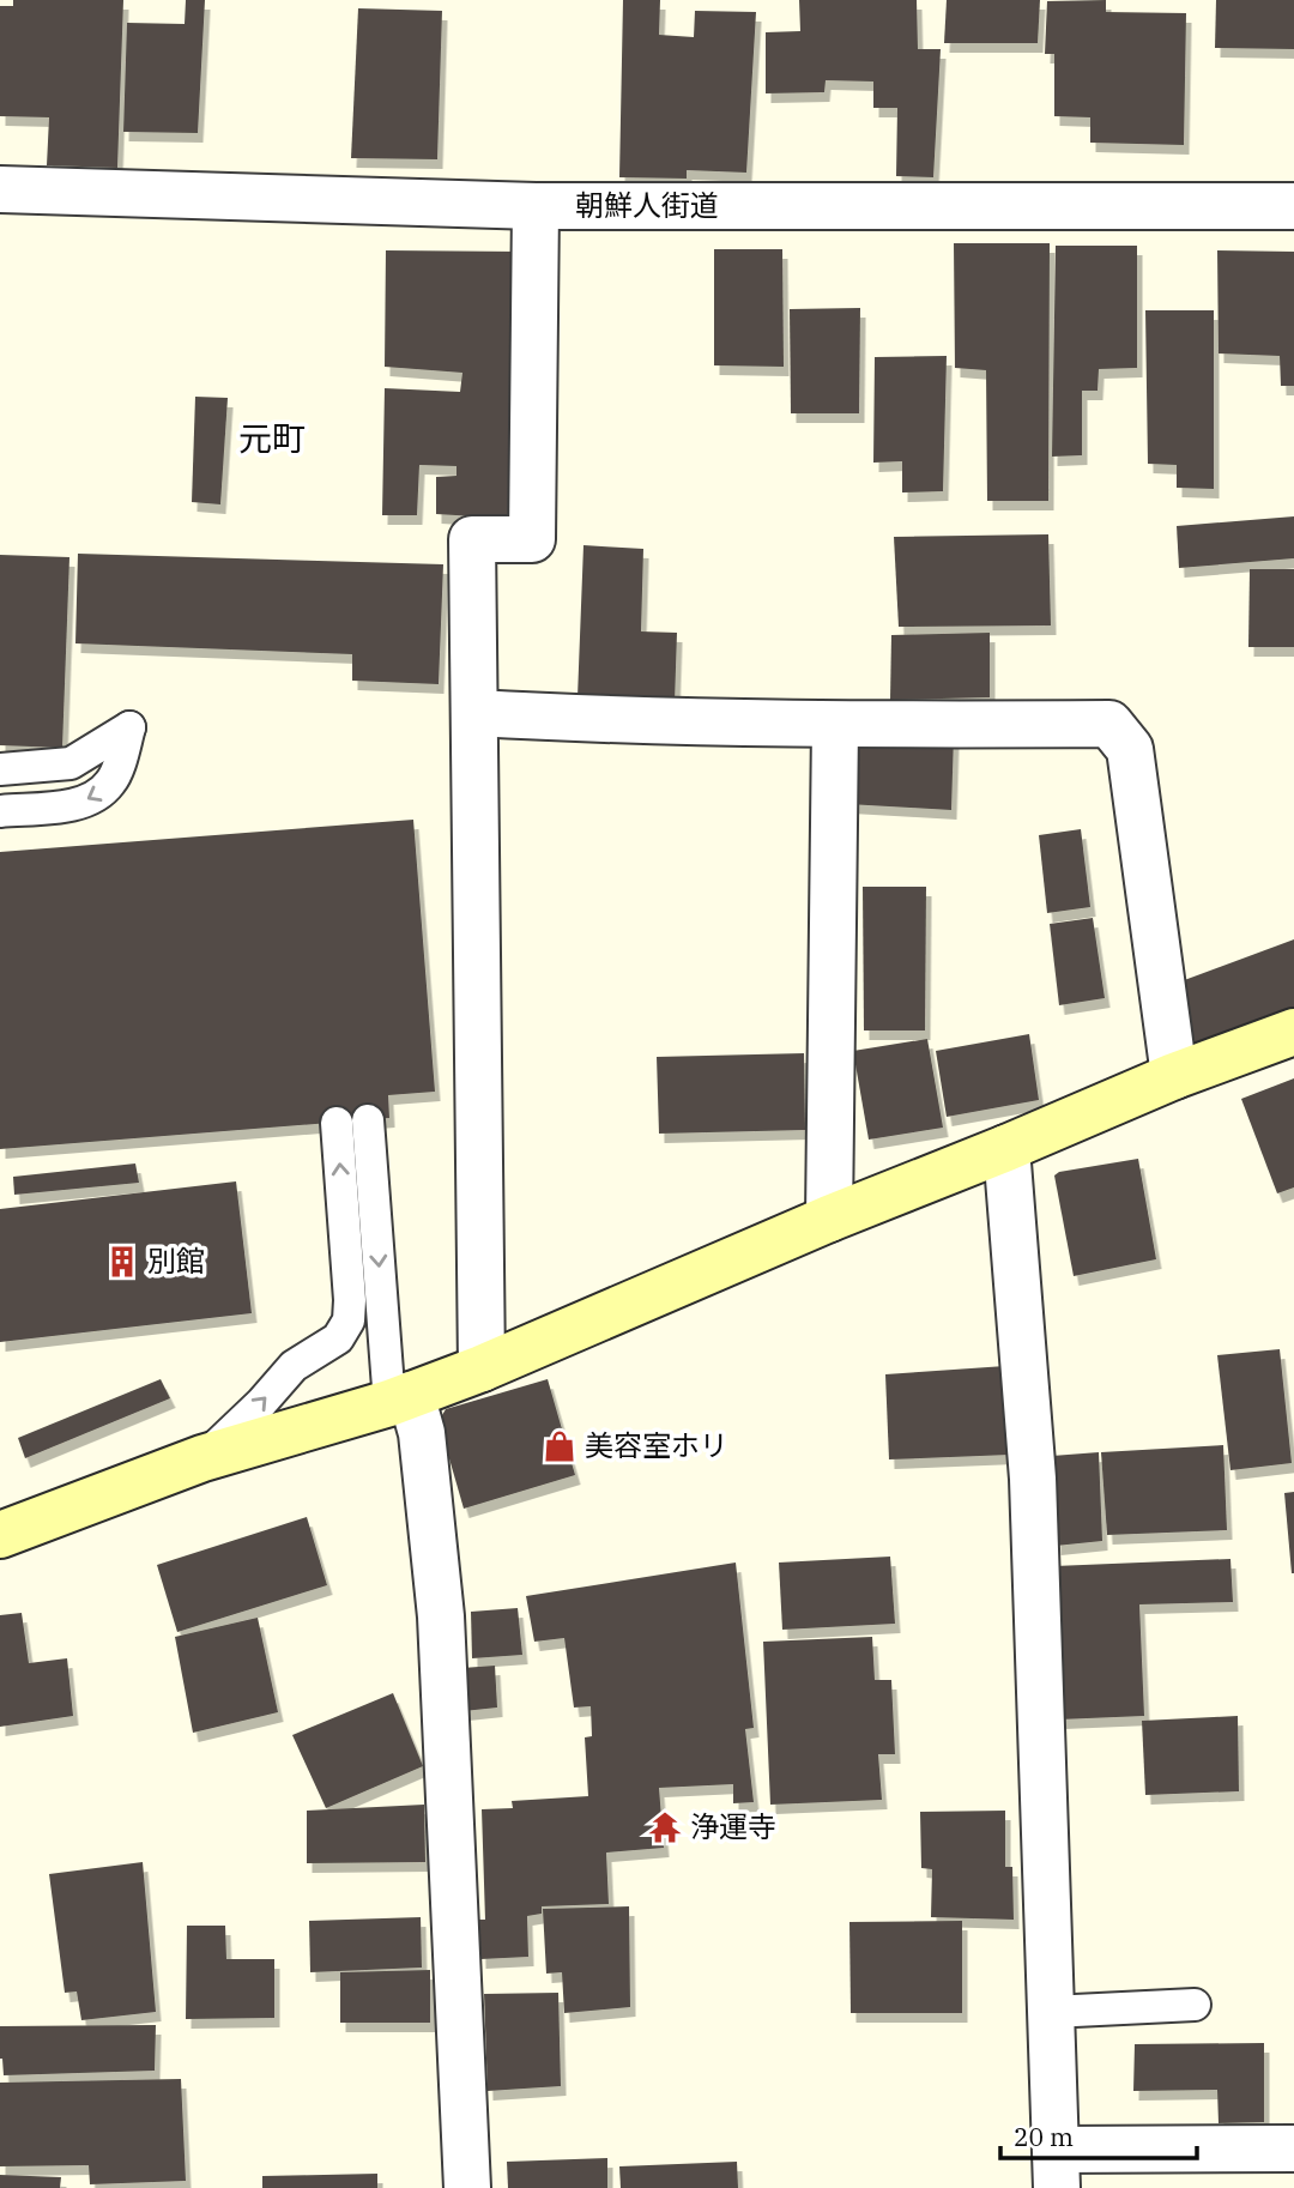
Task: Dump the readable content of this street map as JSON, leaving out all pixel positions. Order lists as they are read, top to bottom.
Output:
{
  "streets": {
    "street": ["朝鮮人街道"]
  },
  "districts": ["元町"],
  "places": {
    "building": ["別館"],
    "shop": ["美容室ホリ"],
    "temple": ["浄運寺"]
  },
  "scale_bar": "20 m"
}
